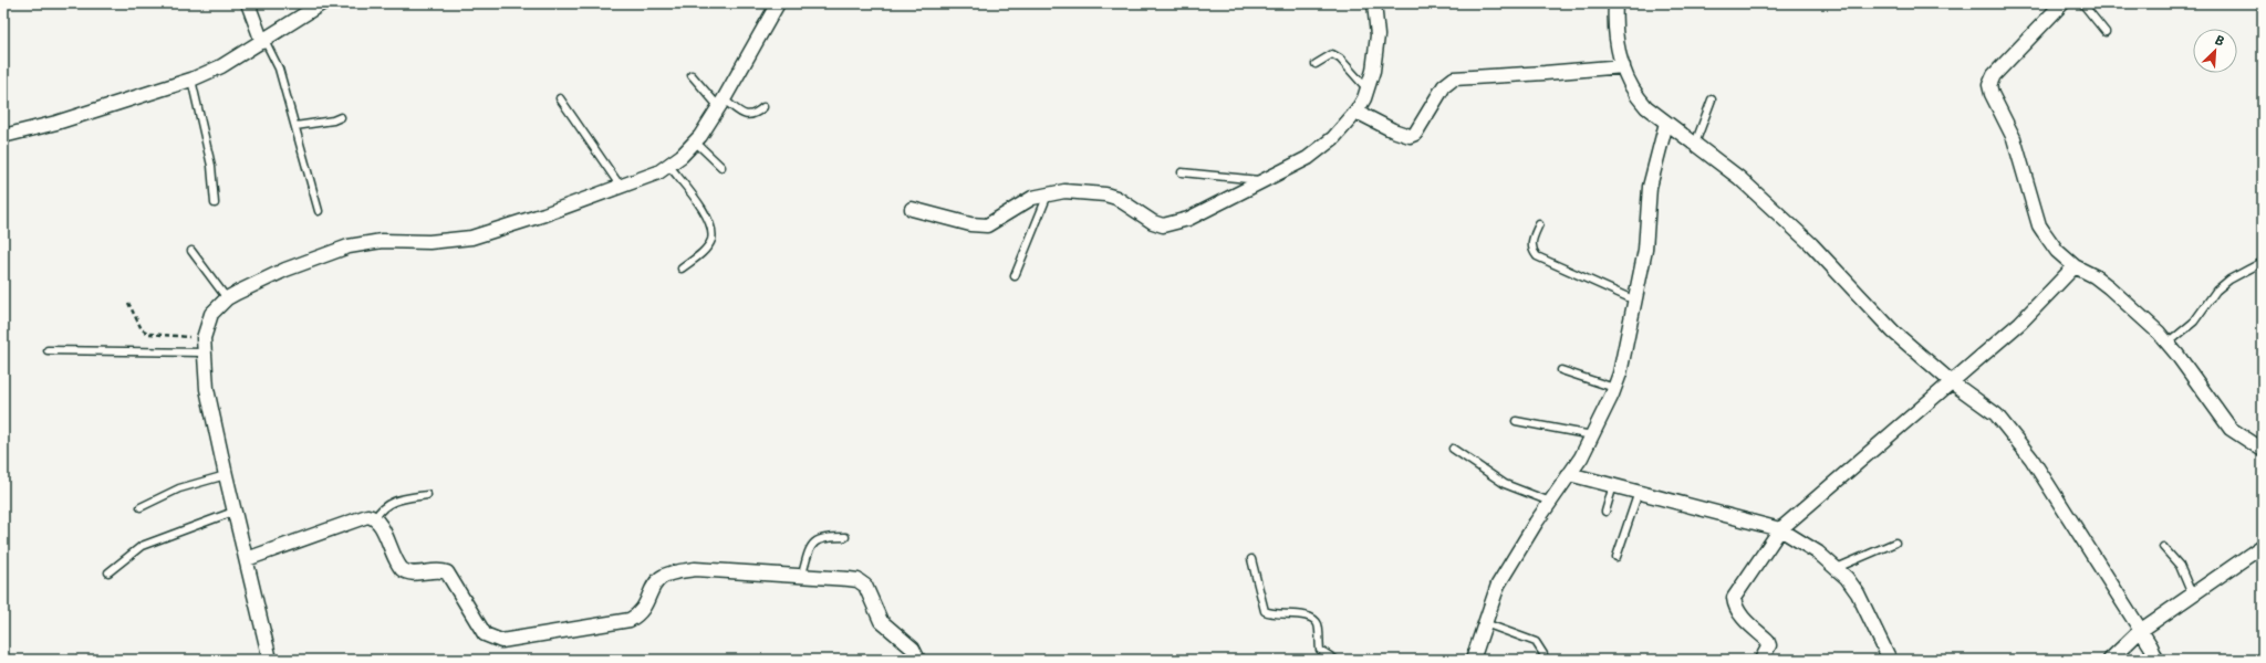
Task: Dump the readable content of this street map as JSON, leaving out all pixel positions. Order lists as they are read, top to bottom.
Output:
{
  "north": "top right"
}
